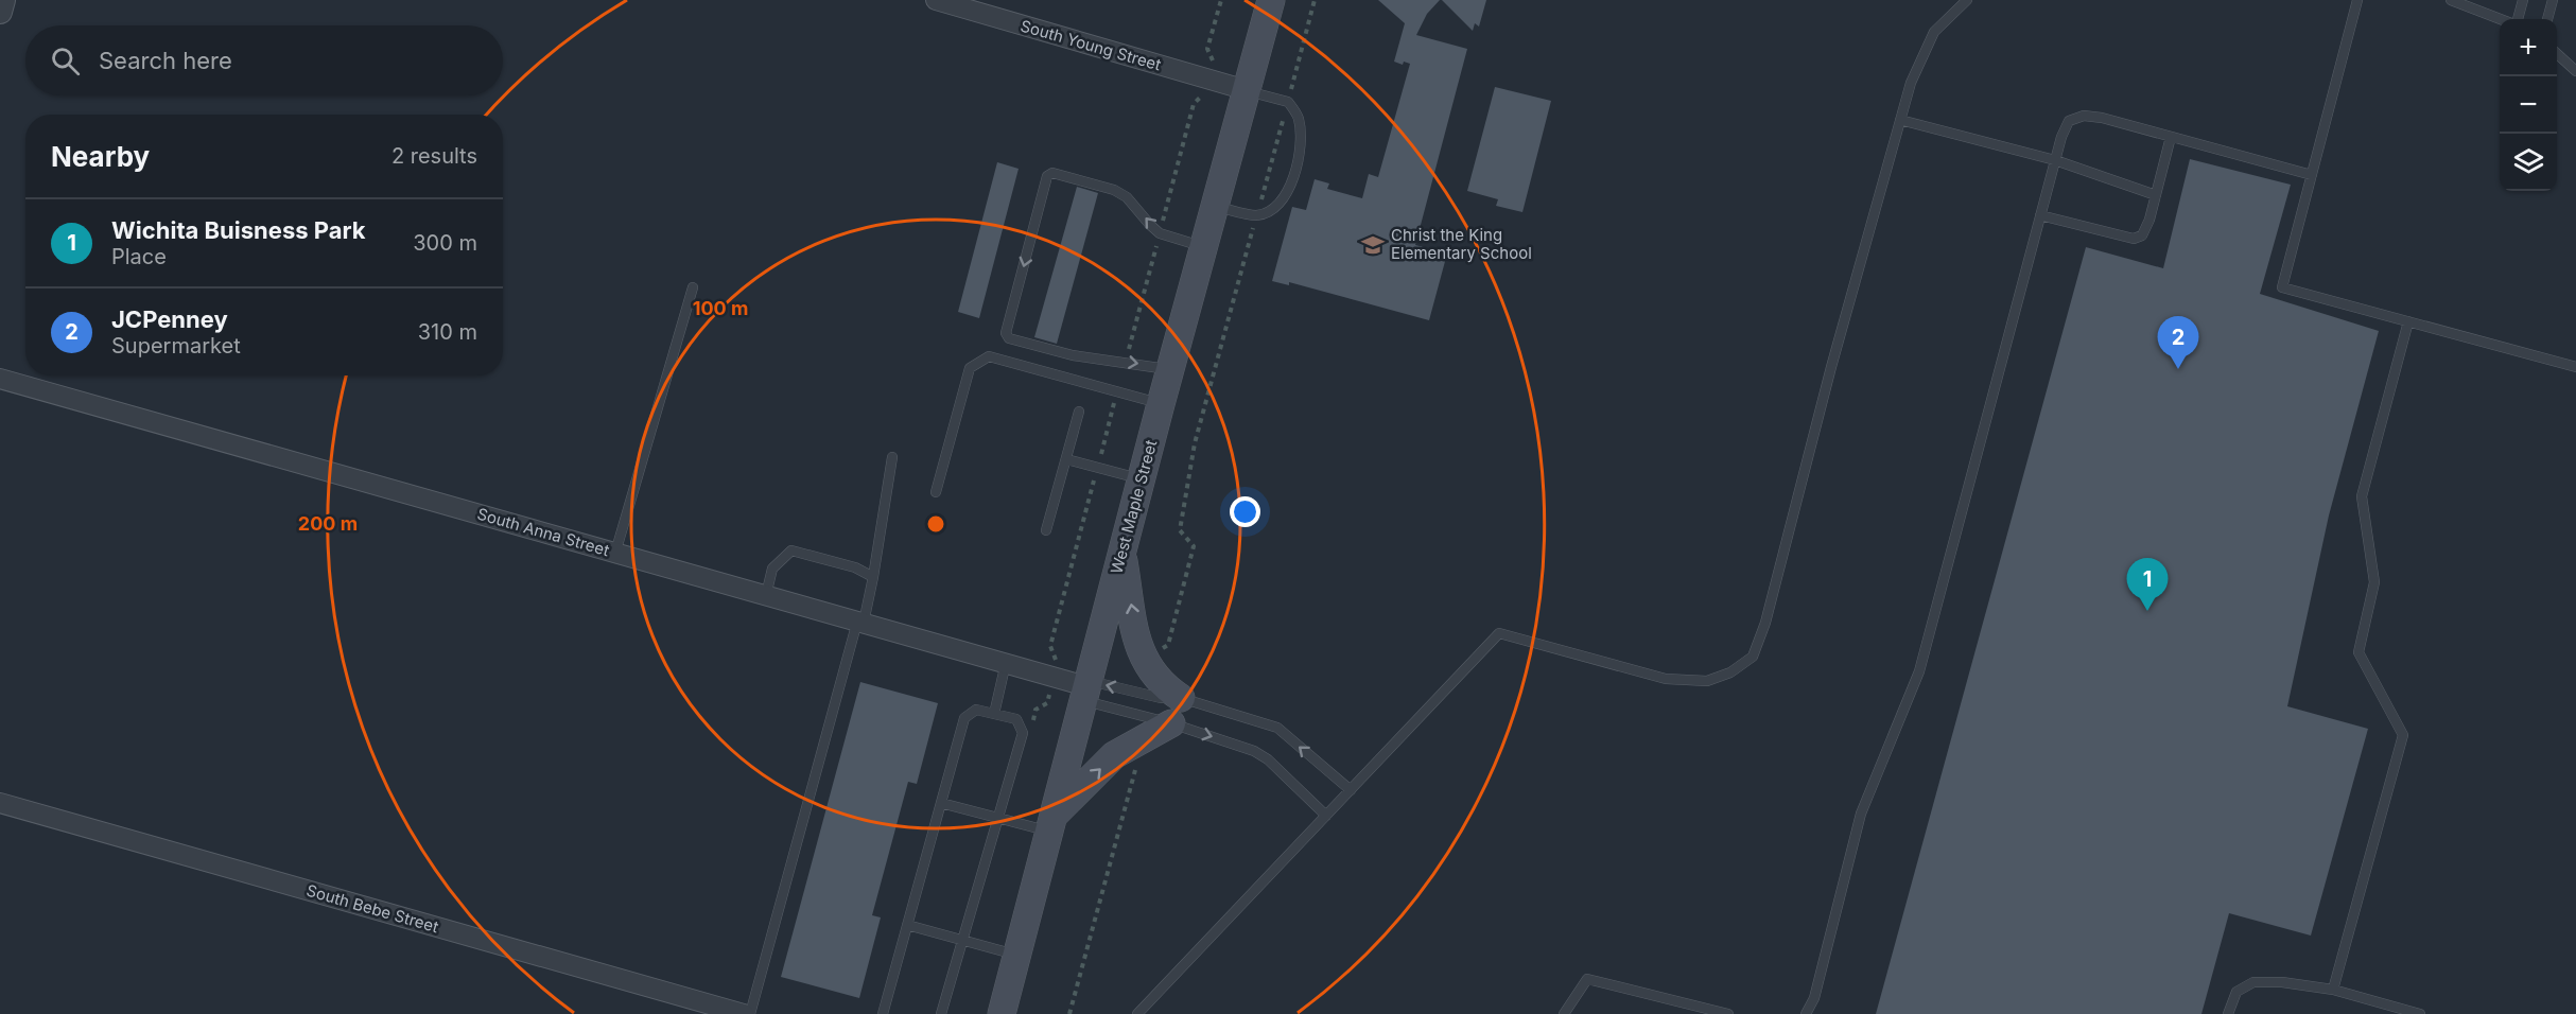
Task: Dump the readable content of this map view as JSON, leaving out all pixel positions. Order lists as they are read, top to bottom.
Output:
{
  "streets": {
    "main road": ["West Maple Street"],
    "street": ["South Young Street", "South Anna Street", "South Bebe Street"]
  },
  "crossings": [
    ["South Young Street", "West Maple Street"],
    ["West Maple Street", "South Anna Street"]
  ],
  "places": {
    "school or university": ["Christ the King Elementary School"]
  },
  "page": {
    "map_buttons": ["+", "−"],
    "search": "Search here",
    "heading": ["Nearby", "2 results"],
    "list": [
      {
        "mark": "1",
        "name": "Wichita Buisness Park",
        "note": "Place",
        "value": "300 m"
      },
      {
        "mark": "2",
        "name": "JCPenney",
        "note": "Supermarket",
        "value": "310 m"
      }
    ],
    "pins": ["2", "1"]
  },
  "rings": ["100 m", "200 m"]
}
